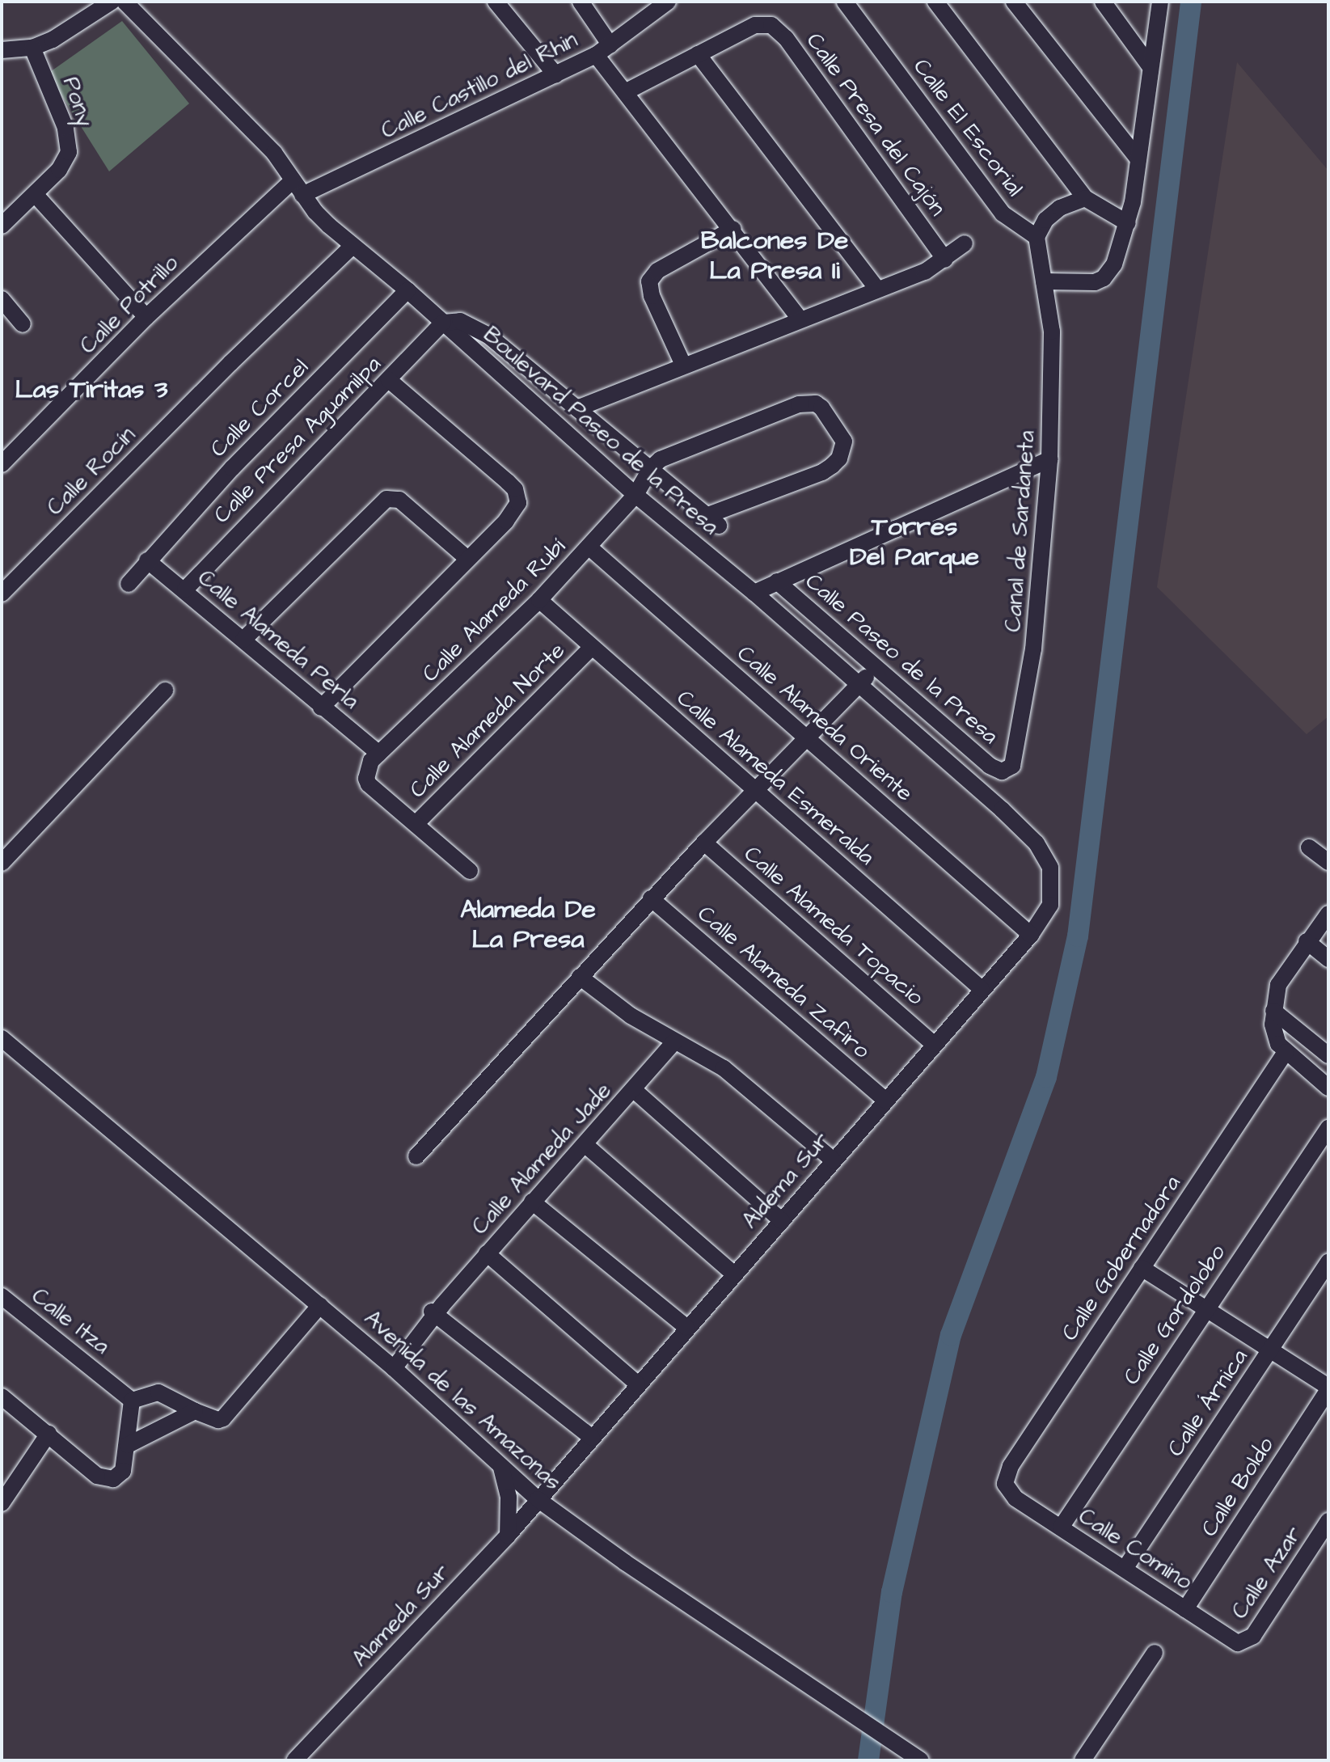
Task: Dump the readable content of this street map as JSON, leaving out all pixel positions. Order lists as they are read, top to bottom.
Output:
{
  "streets": {
    "street": [
      "Calle Castillo del Rhin",
      "Pony",
      "Calle Presa del Cajón",
      "Calle El Escorial",
      "Calle Potrillo",
      "Calle Corcel",
      "Boulevard Paseo de la Presa",
      "Calle Presa Aguamilpa",
      "Calle Rocín",
      "Canal de Sardaneta",
      "Calle Alameda Rubí",
      "Calle Alameda Perla",
      "Calle Paseo de la Presa",
      "Calle Alameda Norte",
      "Calle Alameda Oriente",
      "Calle Alameda Esmeralda",
      "Calle Alameda Topacio",
      "Calle Alameda Zafiro",
      "Calle Alameda Jade",
      "Aldema Sur",
      "Calle Gobernadora",
      "Calle Gordolobo",
      "Calle Itza",
      "Avenida de las Amazonas",
      "Calle Árnica",
      "Calle Boldo",
      "Calle Comino",
      "Calle Azar",
      "Alameda Sur"
    ]
  },
  "crossings": [
    ["Calle Castillo del Rhin", "Boulevard Paseo de la Presa"],
    ["Calle El Escorial", "Canal de Sardaneta"],
    ["Calle Potrillo", "Boulevard Paseo de la Presa"],
    ["Calle Corcel", "Boulevard Paseo de la Presa"],
    ["Calle Corcel", "Calle Alameda Perla"],
    ["Boulevard Paseo de la Presa", "Calle Presa Aguamilpa"],
    ["Boulevard Paseo de la Presa", "Calle Rocín"],
    ["Boulevard Paseo de la Presa", "Calle Alameda Rubí"],
    ["Boulevard Paseo de la Presa", "Aldema Sur"],
    ["Calle Presa Aguamilpa", "Calle Alameda Perla"],
    ["Canal de Sardaneta", "Calle Paseo de la Presa"],
    ["Calle Alameda Rubí", "Calle Alameda Perla"],
    ["Calle Alameda Rubí", "Calle Alameda Norte"],
    ["Calle Alameda Rubí", "Calle Alameda Oriente"],
    ["Calle Alameda Rubí", "Calle Alameda Esmeralda"],
    ["Calle Alameda Norte", "Calle Alameda Esmeralda"],
    ["Calle Alameda Oriente", "Aldema Sur"],
    ["Calle Alameda Esmeralda", "Aldema Sur"],
    ["Calle Alameda Topacio", "Aldema Sur"],
    ["Calle Alameda Zafiro", "Aldema Sur"],
    ["Calle Alameda Jade", "Avenida de las Amazonas"],
    ["Aldema Sur", "Avenida de las Amazonas"],
    ["Aldema Sur", "Alameda Sur"],
    ["Calle Gobernadora", "Calle Comino"],
    ["Calle Gordolobo", "Calle Comino"],
    ["Avenida de las Amazonas", "Alameda Sur"],
    ["Calle Árnica", "Calle Comino"],
    ["Calle Boldo", "Calle Comino"],
    ["Calle Comino", "Calle Azar"]
  ],
  "districts": [
    "Balcones De La Presa Ii",
    "Las Tiritas 3",
    "Torres Del Parque",
    "Alameda De La Presa"
  ]
}
